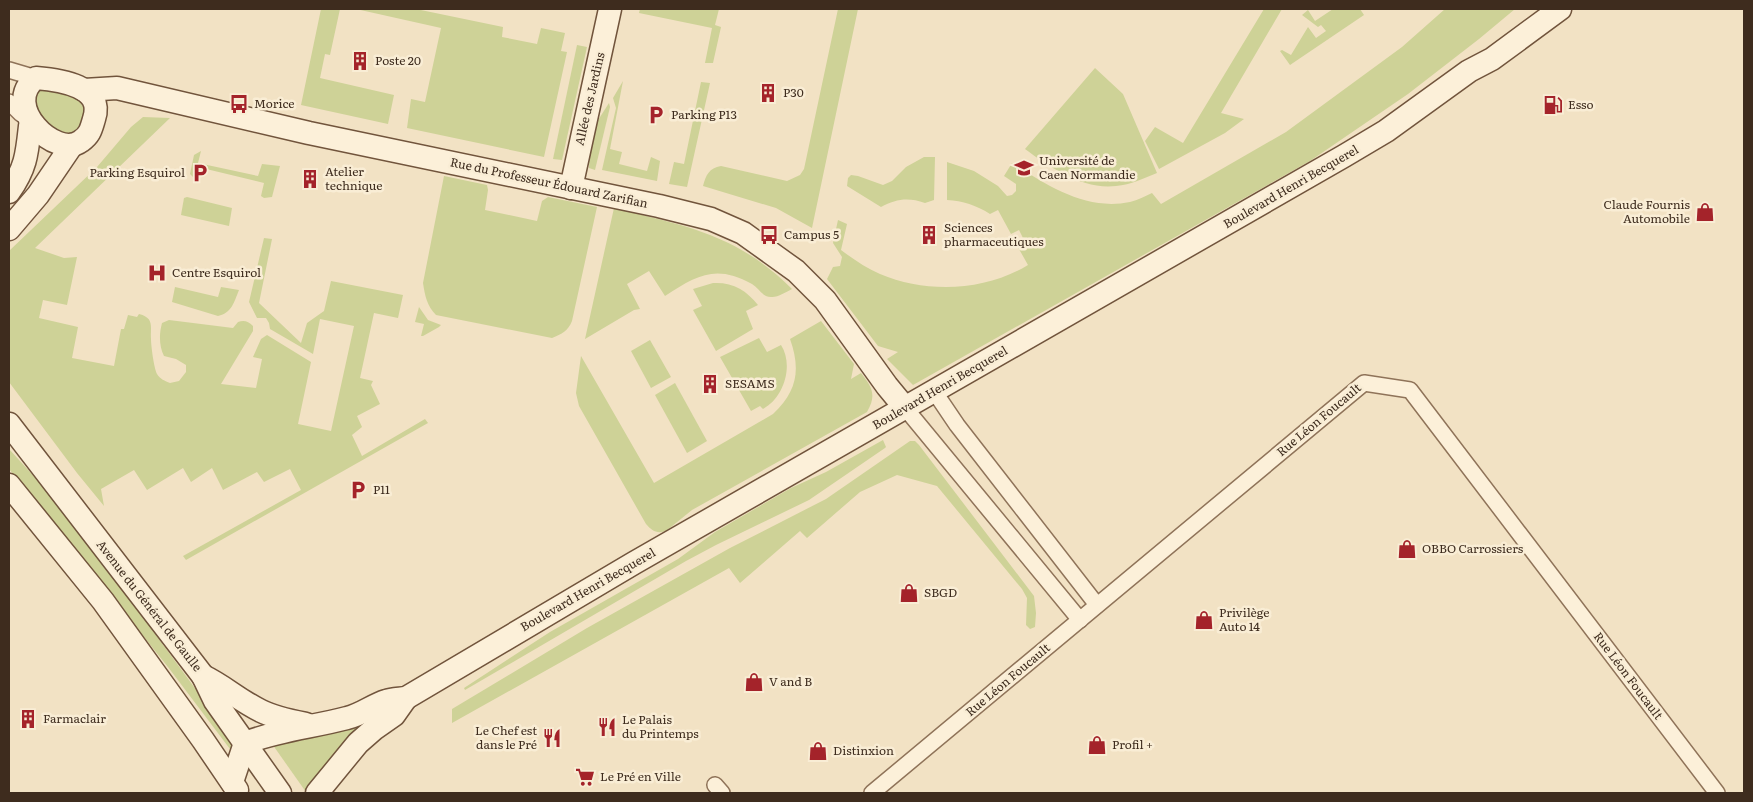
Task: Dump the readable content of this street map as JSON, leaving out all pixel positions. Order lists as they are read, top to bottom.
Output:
{
  "streets": {
    "main road": [
      "Allée des Jardins",
      "Rue du Professeur Édouard Zarifian",
      "Boulevard Henri Becquerel",
      "Avenue du Général de Gaulle"
    ],
    "street": ["Rue Léon Foucault"]
  },
  "crossings": [
    ["Allée des Jardins", "Rue du Professeur Édouard Zarifian"],
    ["Rue du Professeur Édouard Zarifian", "Boulevard Henri Becquerel"]
  ],
  "places": {
    "building": [
      "Poste 20",
      "P30",
      "Atelier technique",
      "Sciences pharmaceutiques",
      "SESAMS",
      "Farmaclair"
    ],
    "bus stop": ["Morice", "Campus 5"],
    "fuel station": ["Esso"],
    "parking": ["Parking P13", "Parking Esquirol", "P11"],
    "school or university": ["Université de Caen Normandie"],
    "shop": [
      "Claude Fournis Automobile",
      "OBBO Carrossiers",
      "SBGD",
      "Privilège Auto 14",
      "V and B",
      "Profil +",
      "Distinxion"
    ],
    "hospital": ["Centre Esquirol"],
    "restaurant": ["Le Palais du Printemps", "Le Chef est dans le Pré"],
    "supermarket": ["Le Pré en Ville"]
  }
}
